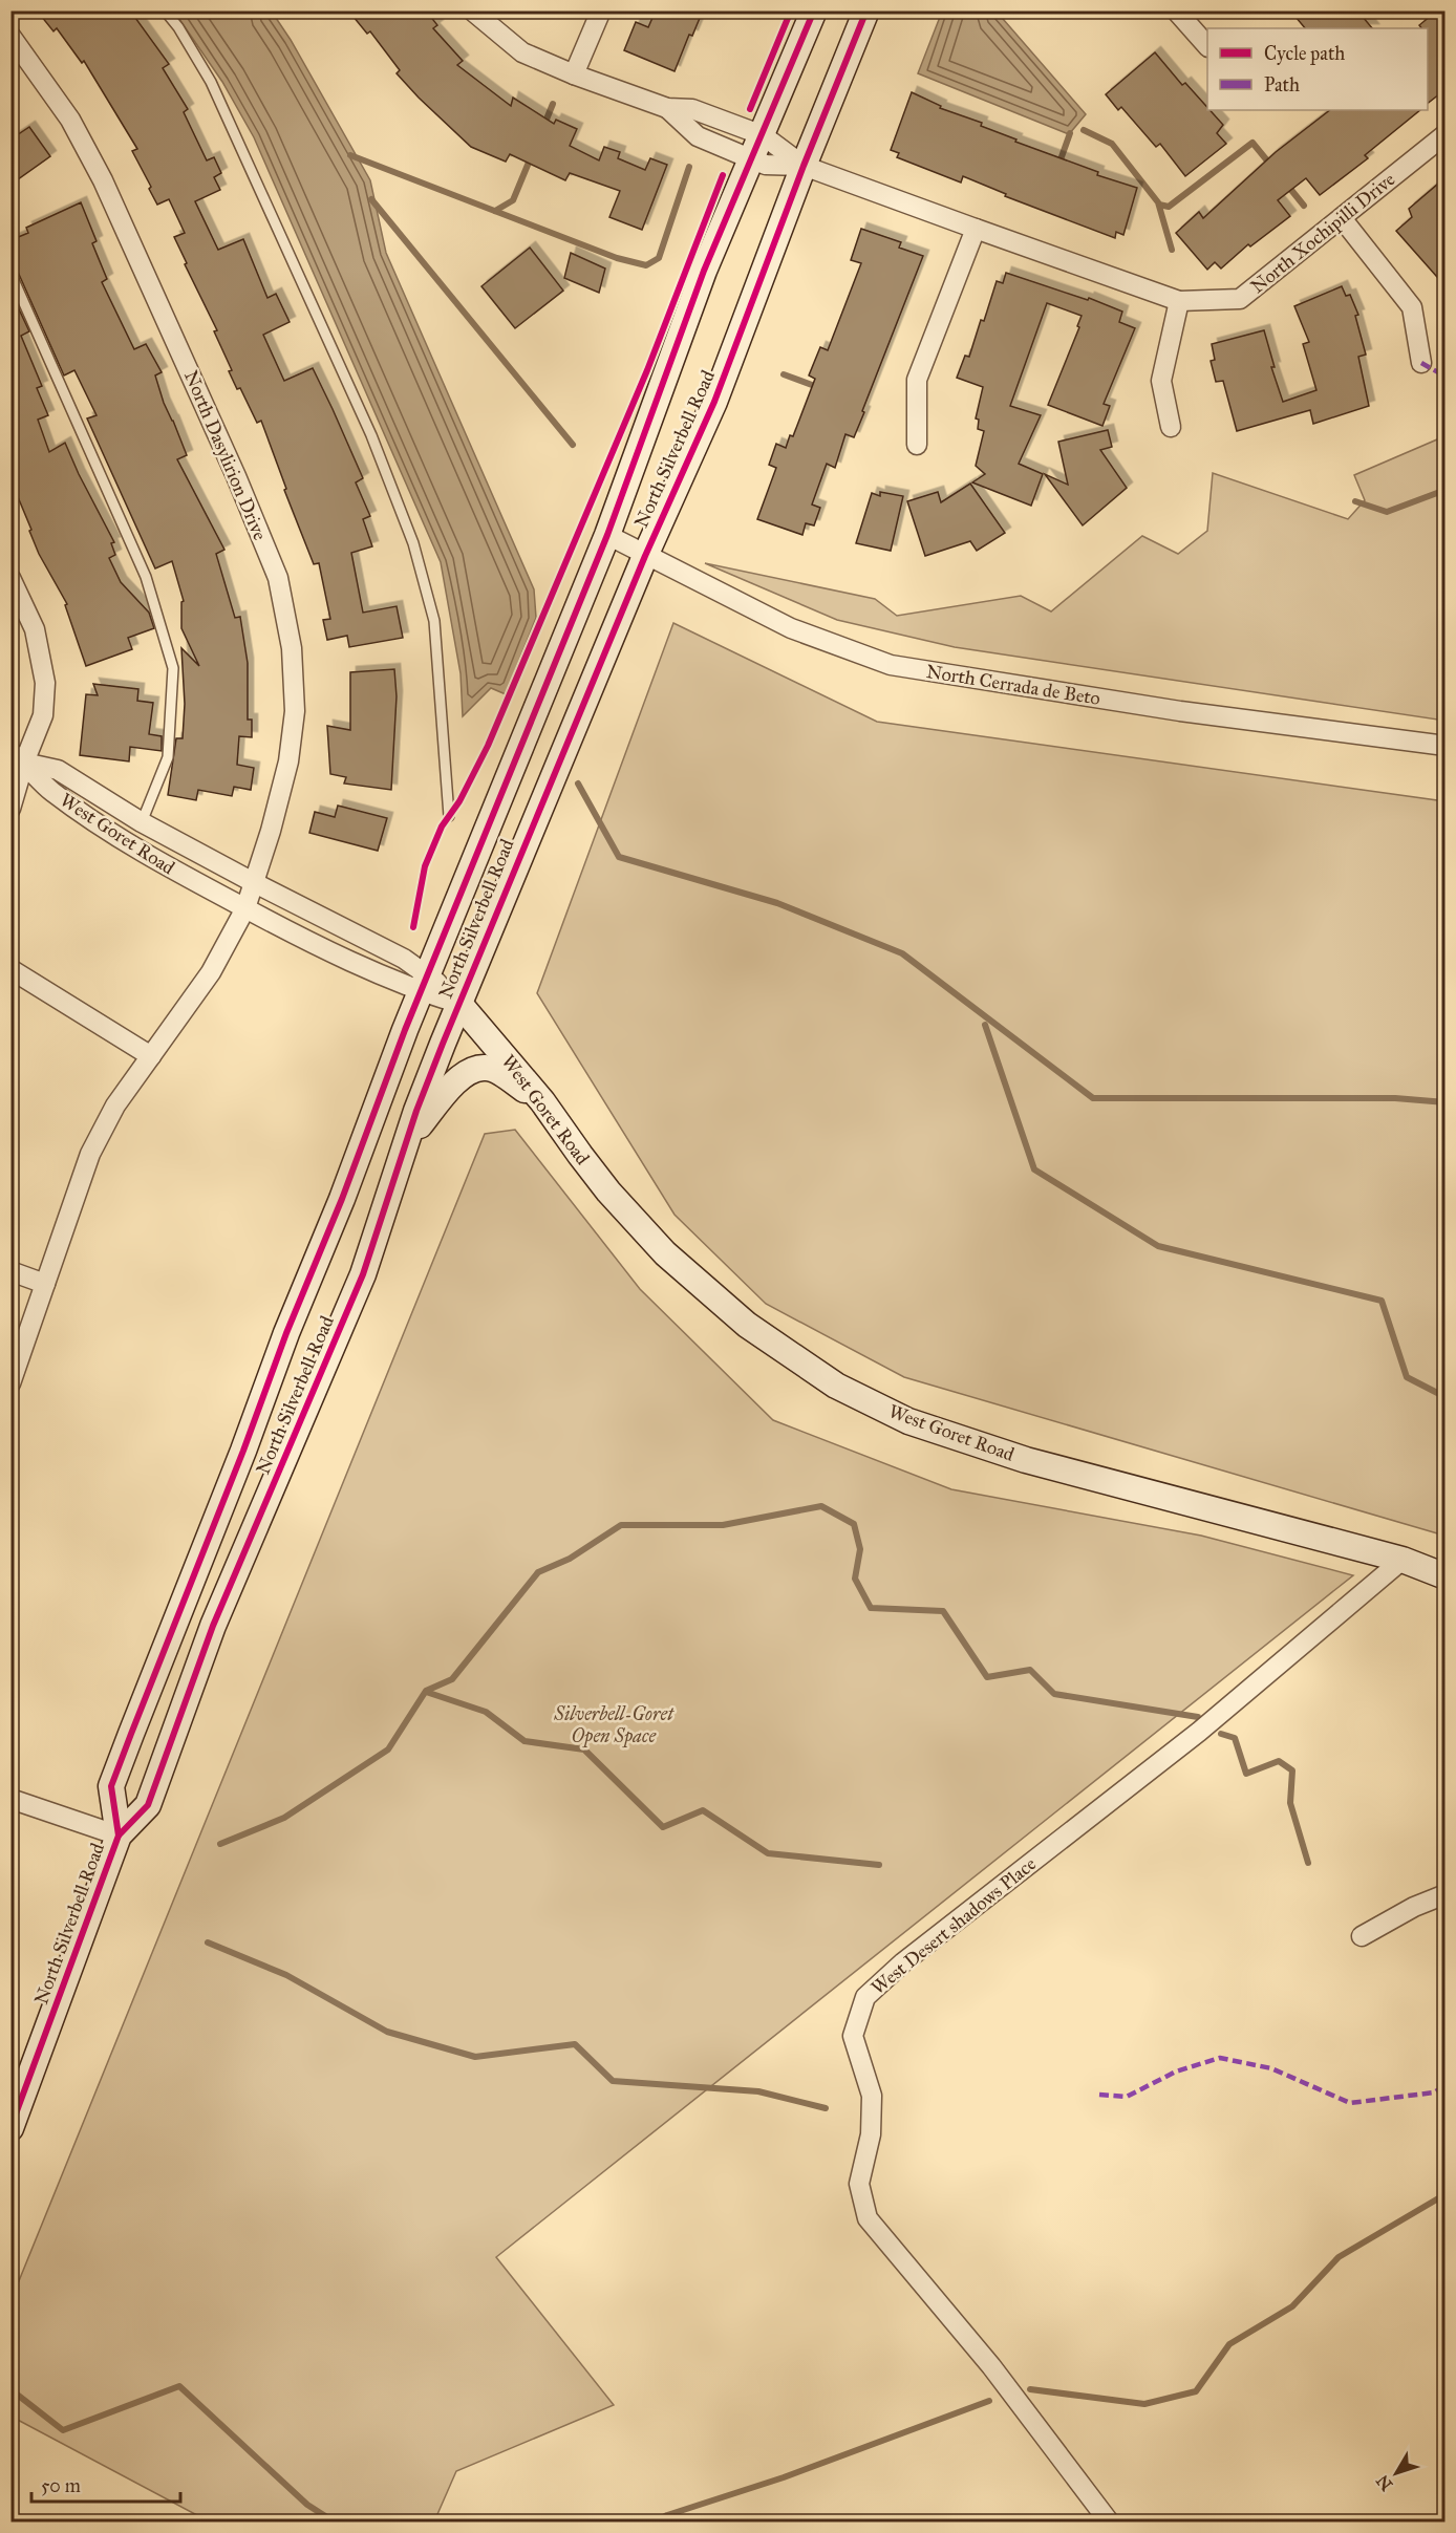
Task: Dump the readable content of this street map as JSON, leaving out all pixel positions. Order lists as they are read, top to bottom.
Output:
{
  "streets": {
    "main road": ["North Silverbell Road", "West Goret Road"],
    "street": [
      "North Xochipilli Drive",
      "North Dasylirion Drive",
      "North Cerrada de Beto",
      "West Desert shadows Place"
    ]
  },
  "crossings": [
    ["North Xochipilli Drive", "North Silverbell Road"],
    ["North Silverbell Road", "North Cerrada de Beto"],
    ["North Silverbell Road", "West Goret Road"],
    ["North Dasylirion Drive", "West Goret Road"],
    ["West Goret Road", "West Desert shadows Place"]
  ],
  "parks": ["Silverbell-Goret Open Space"],
  "legend": ["Cycle path", "Path"],
  "scale_bar": "50 m",
  "north": "bottom left"
}
